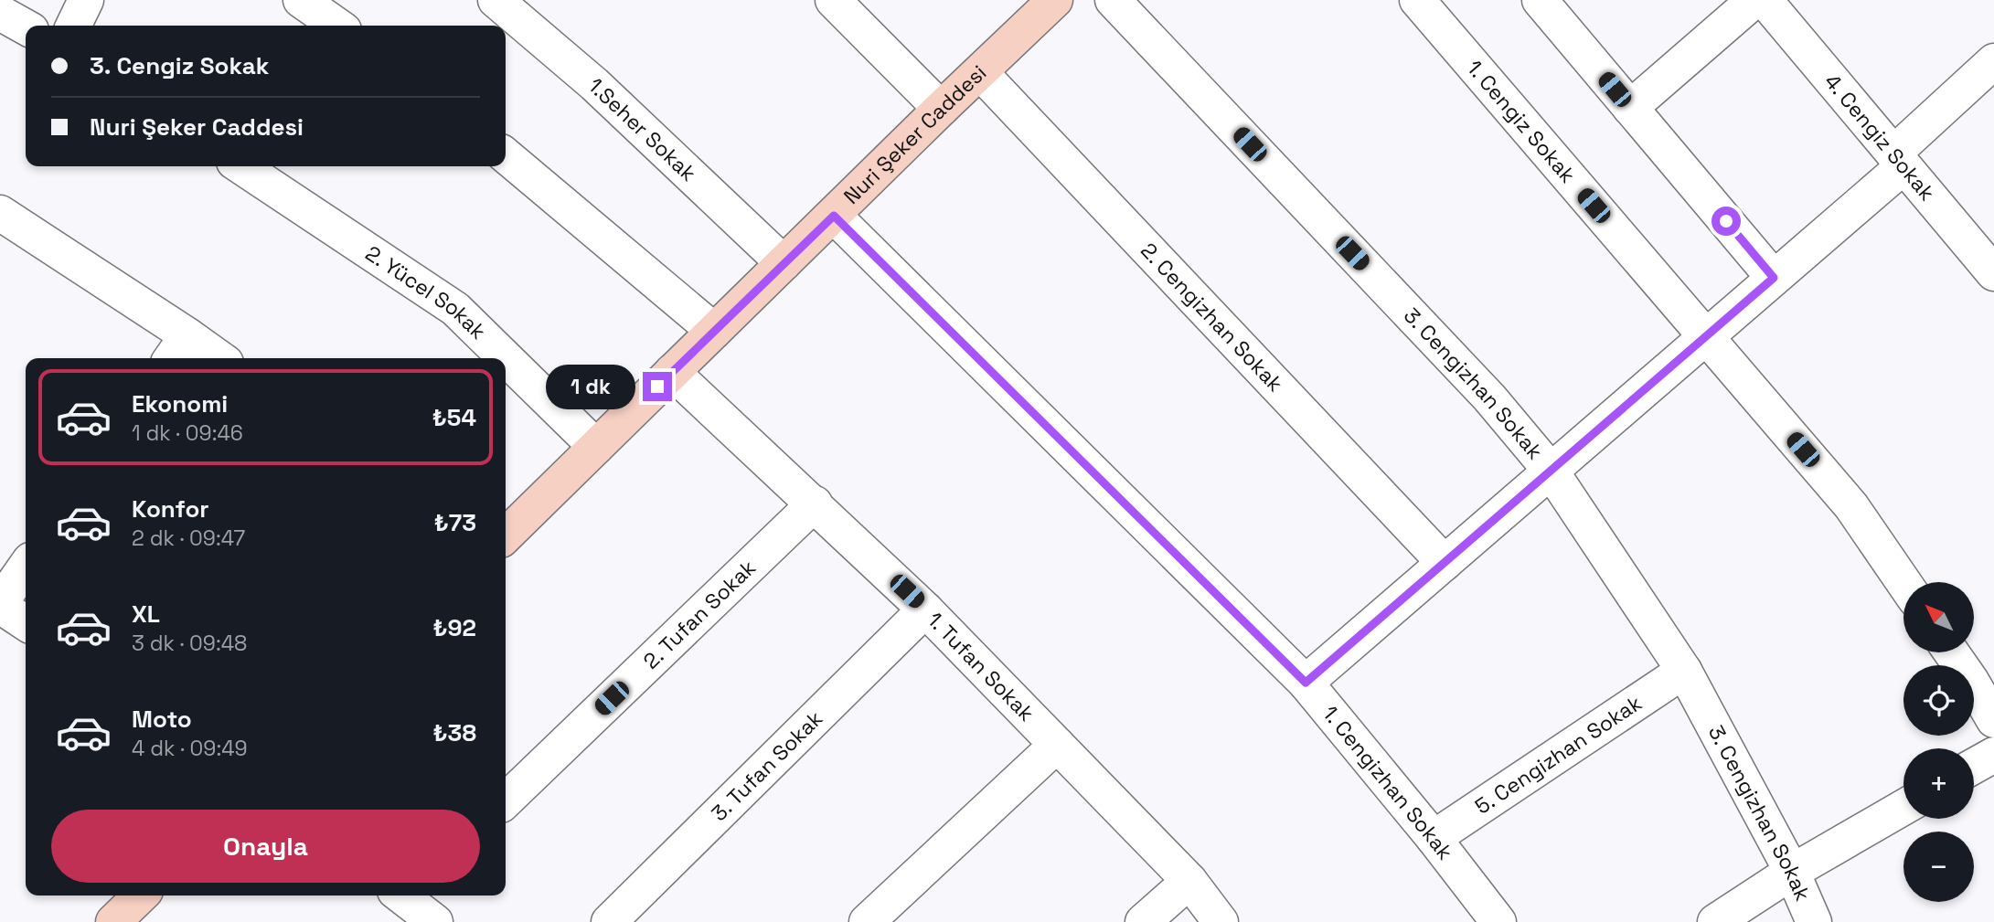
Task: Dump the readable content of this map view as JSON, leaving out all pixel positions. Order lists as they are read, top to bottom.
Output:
{
  "streets": {
    "street": [
      "1. Cengiz Sokak",
      "1.Seher Sokak",
      "Nuri Şeker Caddesi",
      "4. Cengiz Sokak",
      "2. Yücel Sokak",
      "2. Cengizhan Sokak",
      "3. Cengizhan Sokak",
      "2. Tufan Sokak",
      "1. Tufan Sokak",
      "5. Cengizhan Sokak",
      "3. Tufan Sokak",
      "1. Cengizhan Sokak"
    ]
  },
  "crossings": [
    ["1.Seher Sokak", "Nuri Şeker Caddesi"],
    ["Nuri Şeker Caddesi", "2. Yücel Sokak"],
    ["Nuri Şeker Caddesi", "2. Cengizhan Sokak"],
    ["Nuri Şeker Caddesi", "1. Tufan Sokak"],
    ["Nuri Şeker Caddesi", "1. Cengizhan Sokak"],
    ["3. Cengizhan Sokak", "5. Cengizhan Sokak"],
    ["2. Tufan Sokak", "1. Tufan Sokak"],
    ["1. Tufan Sokak", "3. Tufan Sokak"],
    ["5. Cengizhan Sokak", "1. Cengizhan Sokak"]
  ],
  "north": "top left",
  "page": {
    "banner": ["3. Cengiz Sokak", "Nuri Şeker Caddesi"],
    "bubble": "1 dk",
    "list": [
      {
        "name": "Ekonomi",
        "note": "1 dk · 09:46",
        "value": "₺54"
      },
      {
        "name": "Konfor",
        "note": "2 dk · 09:47",
        "value": "₺73"
      },
      {
        "name": "XL",
        "note": "3 dk · 09:48",
        "value": "₺92"
      },
      {
        "name": "Moto",
        "note": "4 dk · 09:49",
        "value": "₺38"
      }
    ],
    "map_buttons": ["+", "−"],
    "buttons": "Onayla"
  }
}
